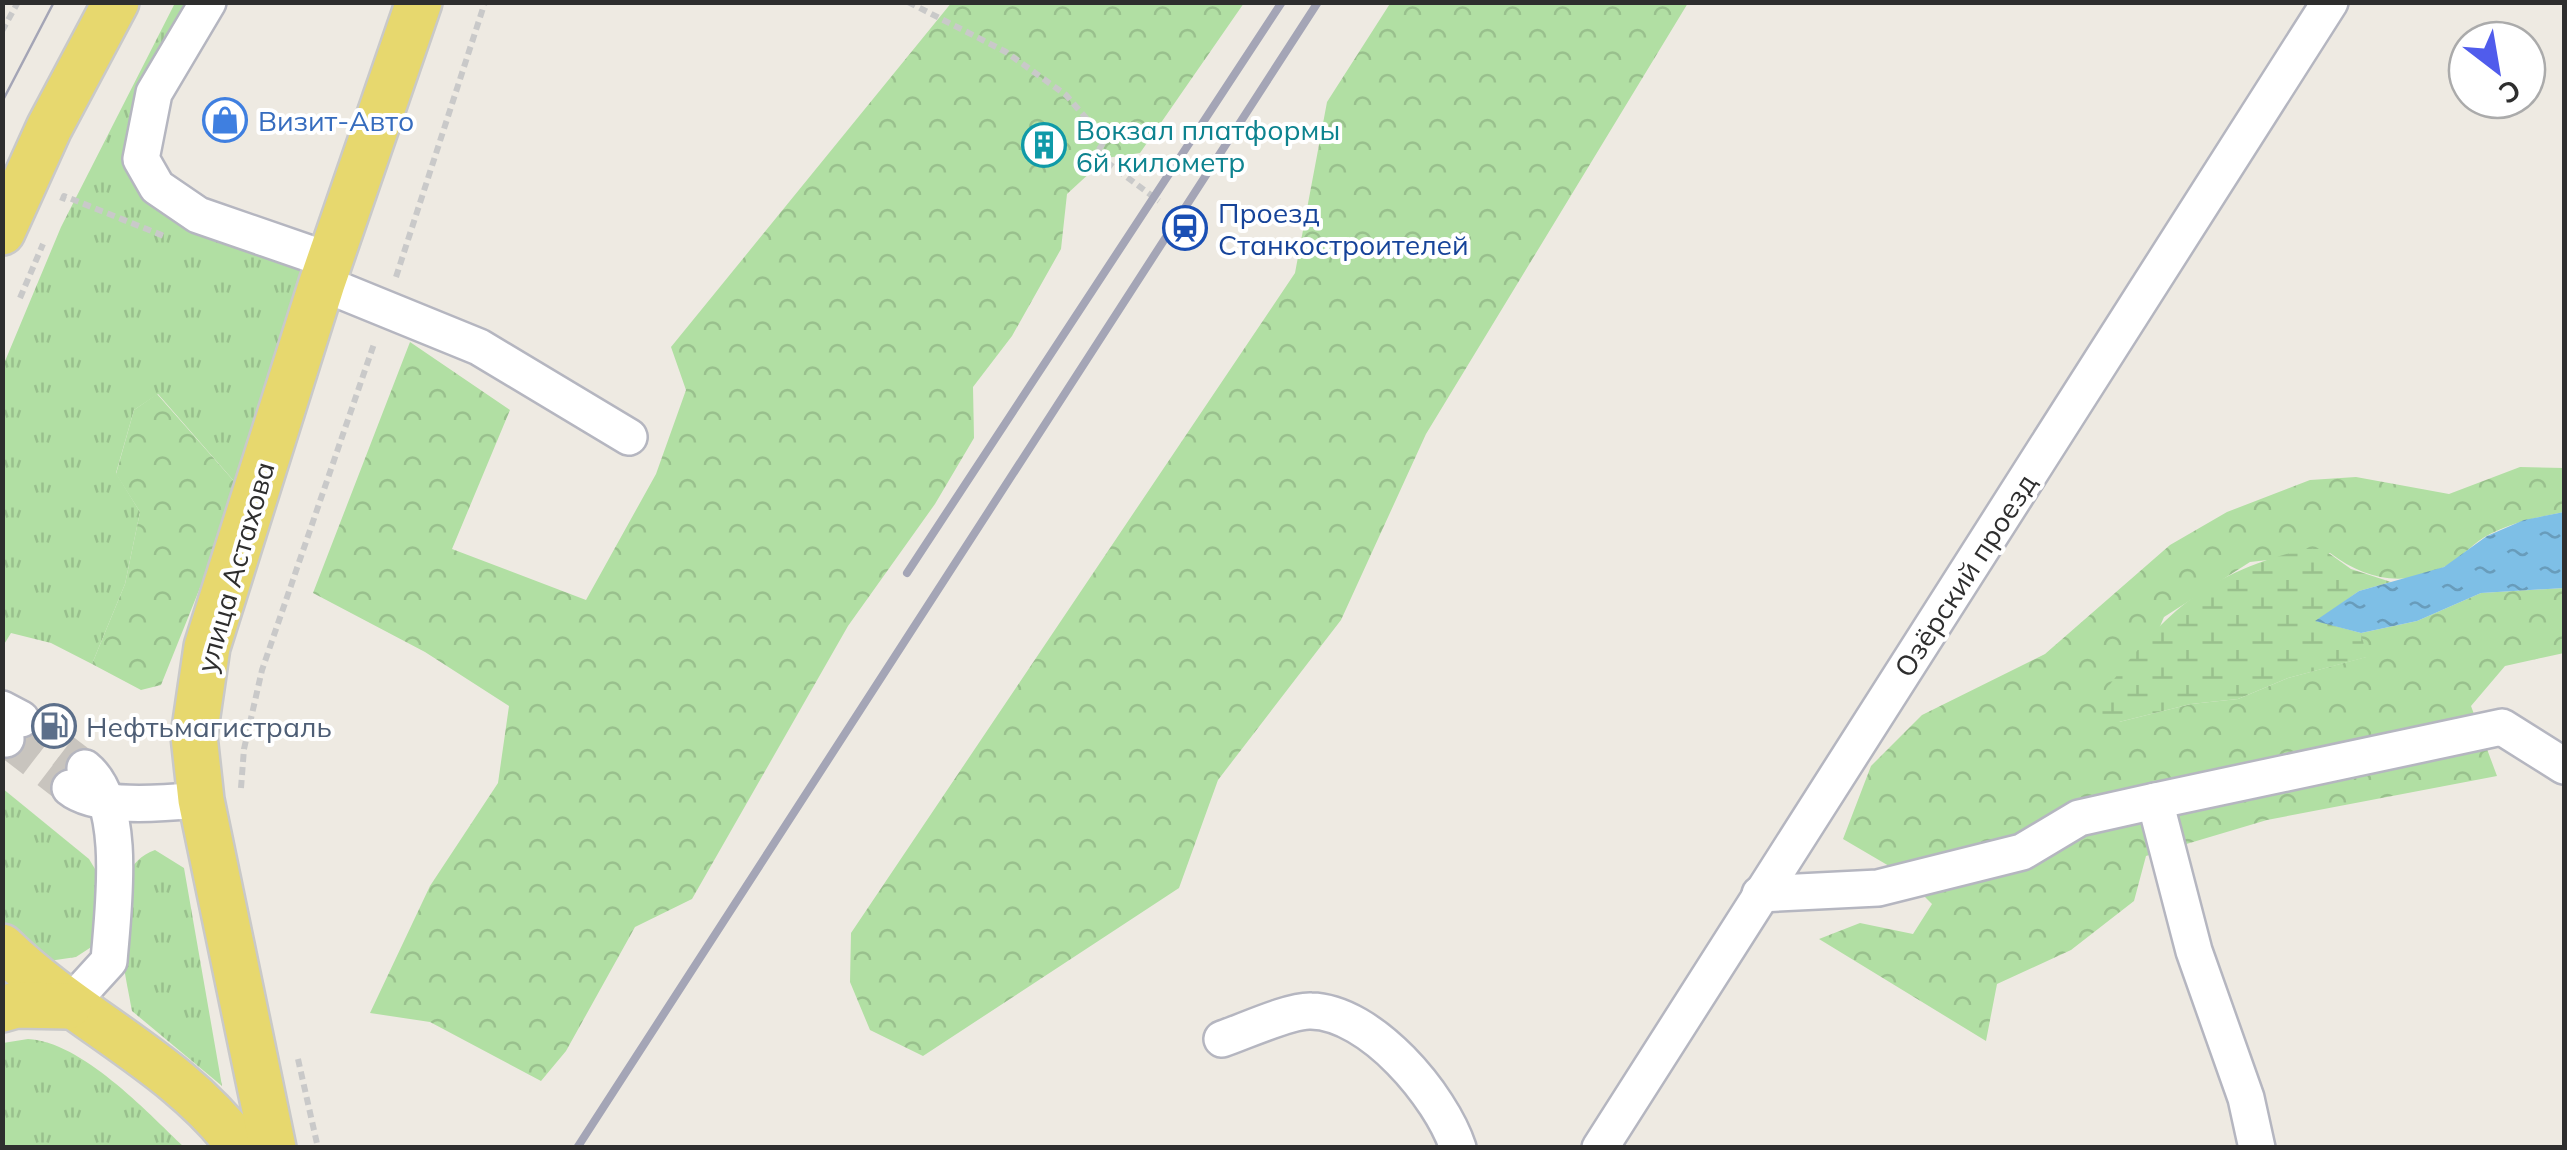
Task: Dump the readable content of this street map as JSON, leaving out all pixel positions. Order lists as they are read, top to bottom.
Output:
{
  "streets": {
    "main road": ["улица Астахова"],
    "street": ["Озёрский проезд"]
  },
  "places": {
    "shop": ["Визит-Авто"],
    "building": ["Вокзал платформы 6й километр"],
    "station": ["Проезд Станкостроителей"],
    "fuel station": ["Нефтьмагистраль"]
  },
  "north": "bottom right"
}
